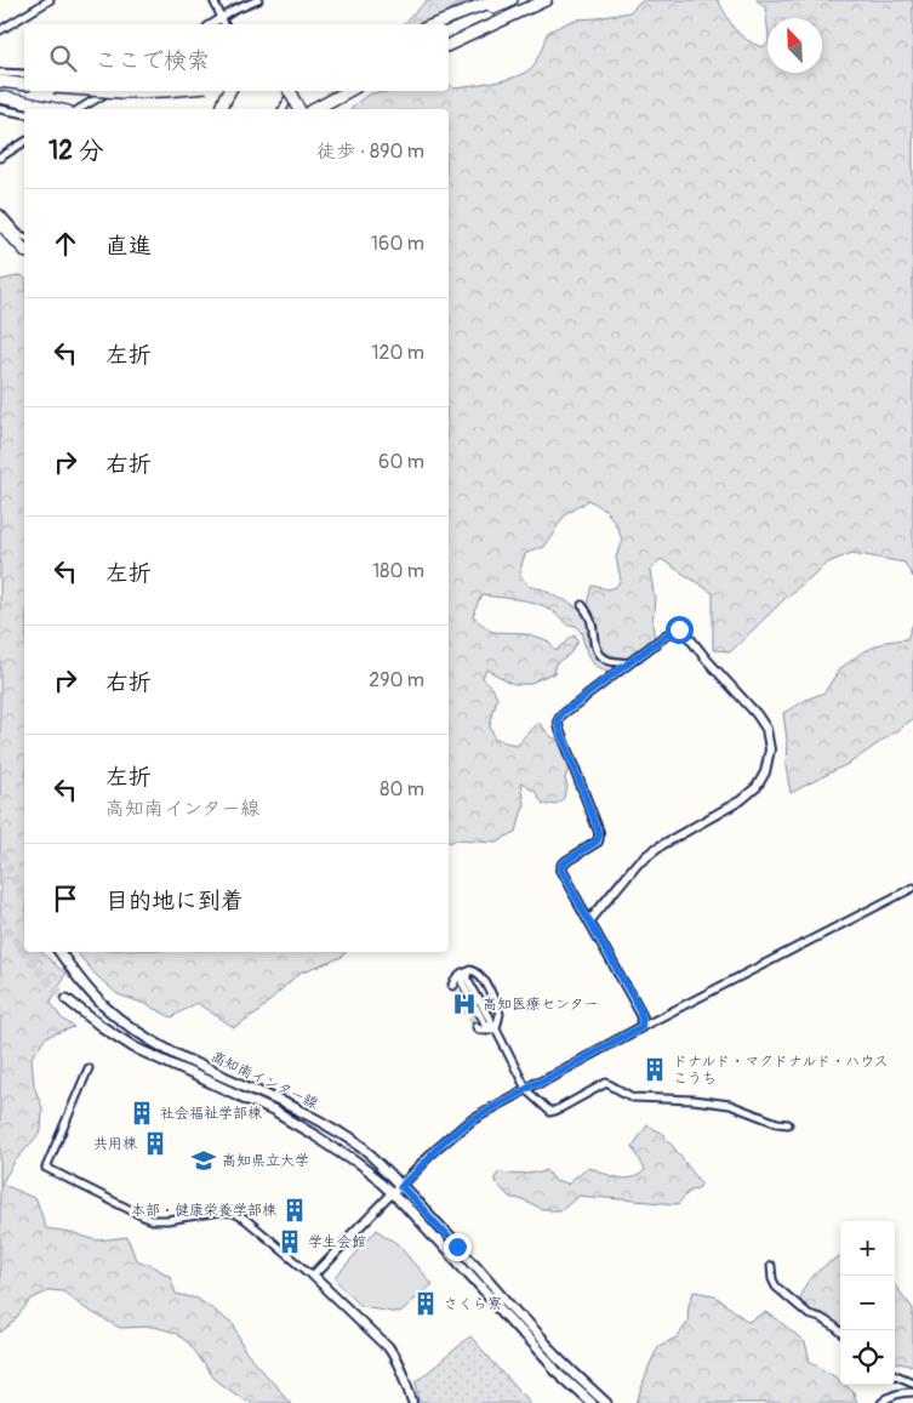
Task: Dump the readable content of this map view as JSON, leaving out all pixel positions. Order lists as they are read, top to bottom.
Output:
{
  "streets": {
    "main road": ["高知南インター線"]
  },
  "places": {
    "hospital": ["高知医療センター"],
    "building": [
      "ドナルド・マクドナルド・ハウス こうち",
      "社会福祉学部棟",
      "共用棟",
      "本部・健康栄養学部棟",
      "学生会館",
      "さくら寮"
    ],
    "school or university": ["高知県立大学"]
  },
  "north": "top left",
  "page": {
    "search": "ここで検索",
    "heading": ["12 分", "徒歩 · 890 m"],
    "list": [
      ["直進", "160 m"],
      ["左折", "120 m"],
      ["右折", "60 m"],
      ["左折", "180 m"],
      ["右折", "290 m"],
      ["左折", "高知南インター線", "80 m"],
      "目的地に到着"
    ],
    "map_buttons": ["+", "−"]
  }
}
